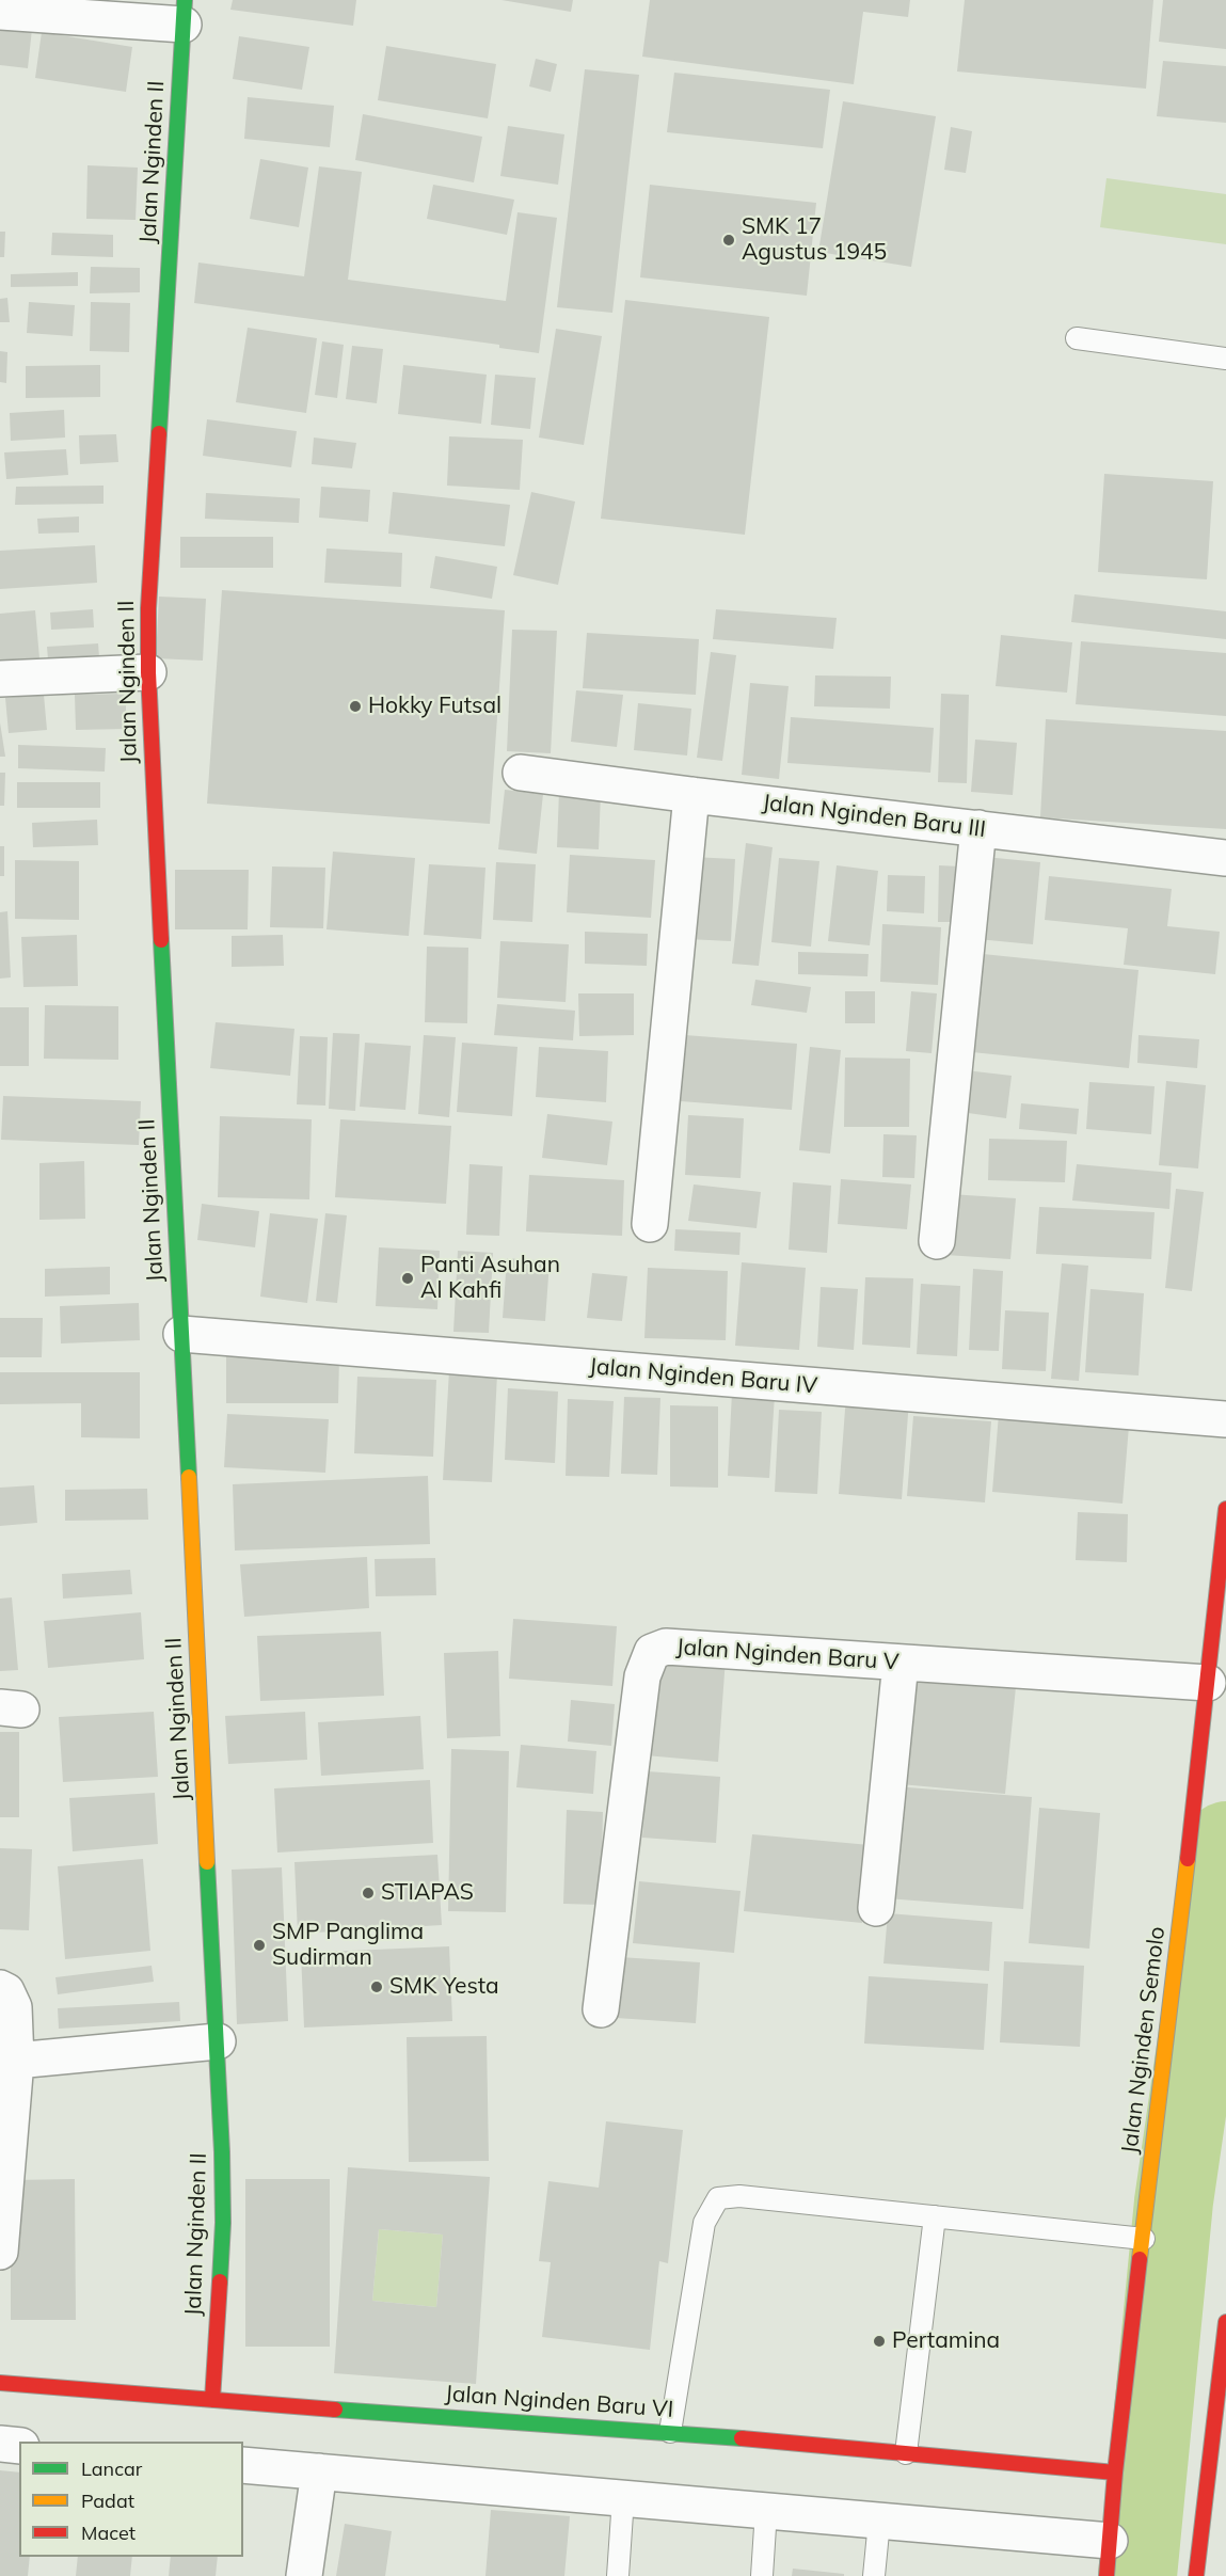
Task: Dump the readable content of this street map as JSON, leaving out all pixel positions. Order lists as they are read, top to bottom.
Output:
{
  "streets": {
    "street": [
      "Jalan Nginden II",
      "Jalan Nginden Baru III",
      "Jalan Nginden Baru IV",
      "Jalan Nginden Baru V",
      "Jalan Nginden Semolo",
      "Jalan Nginden Baru VI"
    ]
  },
  "crossings": [
    ["Jalan Nginden II", "Jalan Nginden Baru IV"],
    ["Jalan Nginden II", "Jalan Nginden Baru VI"],
    ["Jalan Nginden Baru V", "Jalan Nginden Semolo"],
    ["Jalan Nginden Semolo", "Jalan Nginden Baru VI"]
  ],
  "places": [
    "SMK 17 Agustus 1945",
    "Hokky Futsal",
    "Panti Asuhan Al Kahfi",
    "STIAPAS",
    "SMP Panglima Sudirman",
    "SMK Yesta",
    "Pertamina"
  ],
  "legend": ["Lancar", "Padat", "Macet"]
}
